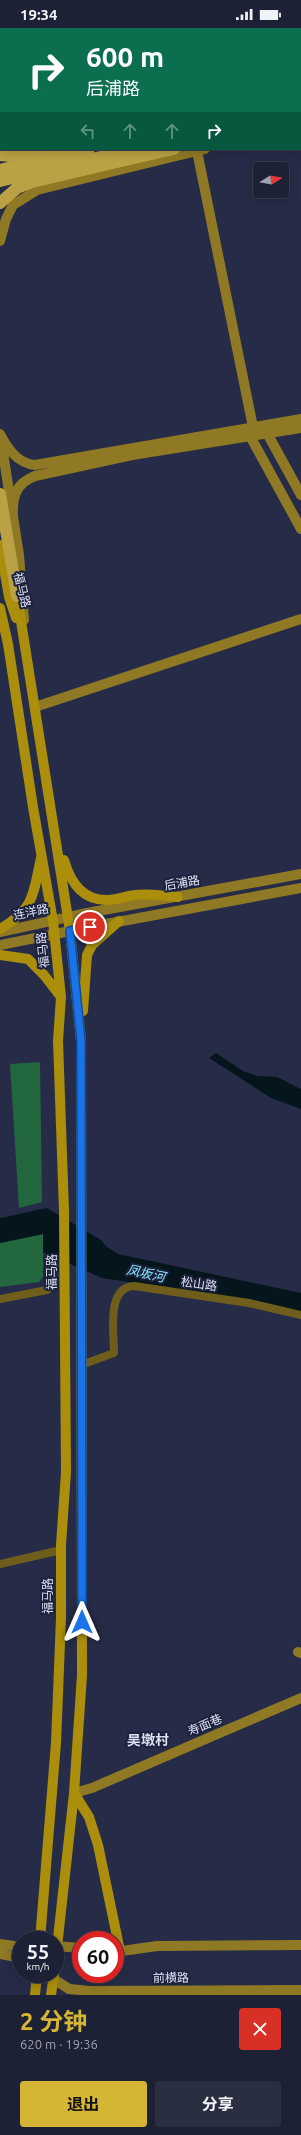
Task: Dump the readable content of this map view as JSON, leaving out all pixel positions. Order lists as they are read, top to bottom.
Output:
{
  "streets": {
    "main road": [
      "福马路",
      "后浦路",
      "连洋路",
      "寿面巷",
      "前横路"
    ],
    "street": ["松山路"]
  },
  "crossings": [
    ["福马路", "后浦路"],
    ["福马路", "连洋路"],
    ["福马路", "松山路"],
    ["福马路", "寿面巷"],
    ["后浦路", "连洋路"]
  ],
  "districts": ["吴墩村"],
  "water": ["凤坂河"],
  "north": "right",
  "page": {
    "status": "19:34",
    "turn": ["600 m", "后浦路"],
    "speed": "55 km/h",
    "limit": "60",
    "heading": ["2 分钟", "620 m · 19:36"],
    "buttons": ["退出", "分享"]
  }
}
